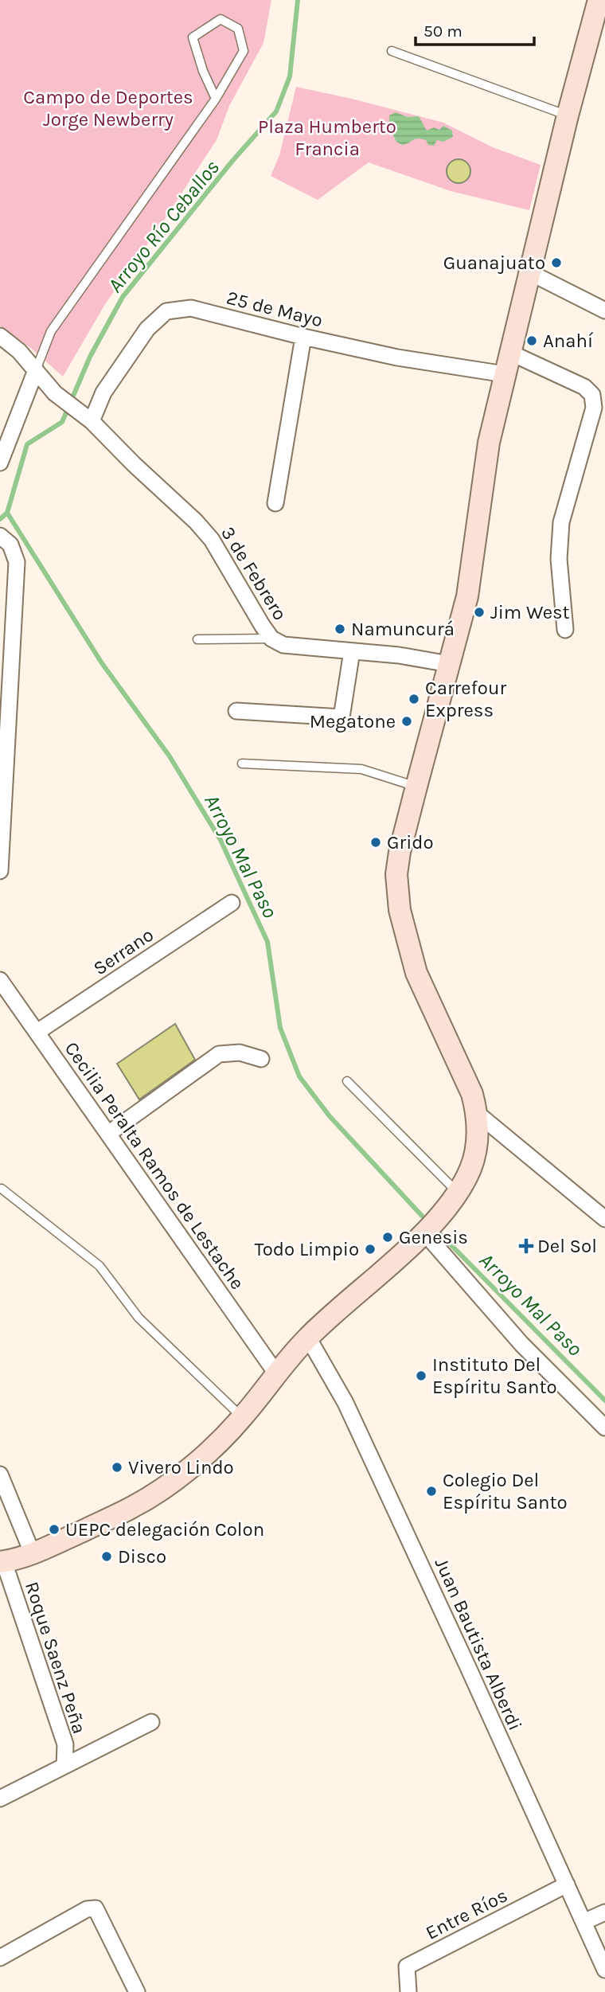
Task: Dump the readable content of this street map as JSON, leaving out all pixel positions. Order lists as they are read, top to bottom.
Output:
{
  "streets": {
    "street": [
      "25 de Mayo",
      "3 de Febrero",
      "Serrano",
      "Cecilia Peralta Ramos de Lestache",
      "Juan Bautista Alberdi",
      "Roque Saenz Peña",
      "Entre Ríos"
    ]
  },
  "crossings": [
    ["25 de Mayo", "3 de Febrero"],
    ["Serrano", "Cecilia Peralta Ramos de Lestache"],
    ["Juan Bautista Alberdi", "Entre Ríos"]
  ],
  "water": ["Arroyo Río Ceballos", "Arroyo Mal Paso"],
  "parks": ["Campo de Deportes Jorge Newberry", "Plaza Humberto Francia"],
  "places": {
    "other": [
      "Guanajuato",
      "Anahí",
      "Jim West",
      "Namuncurá",
      "Carrefour Express",
      "Megatone",
      "Grido",
      "Genesis",
      "Todo Limpio",
      "Instituto Del Espíritu Santo",
      "Vivero Lindo",
      "Colegio Del Espíritu Santo",
      "UEPC delegación Colon",
      "Disco"
    ],
    "health": ["Del Sol"]
  },
  "scale_bar": "50 m"
}
